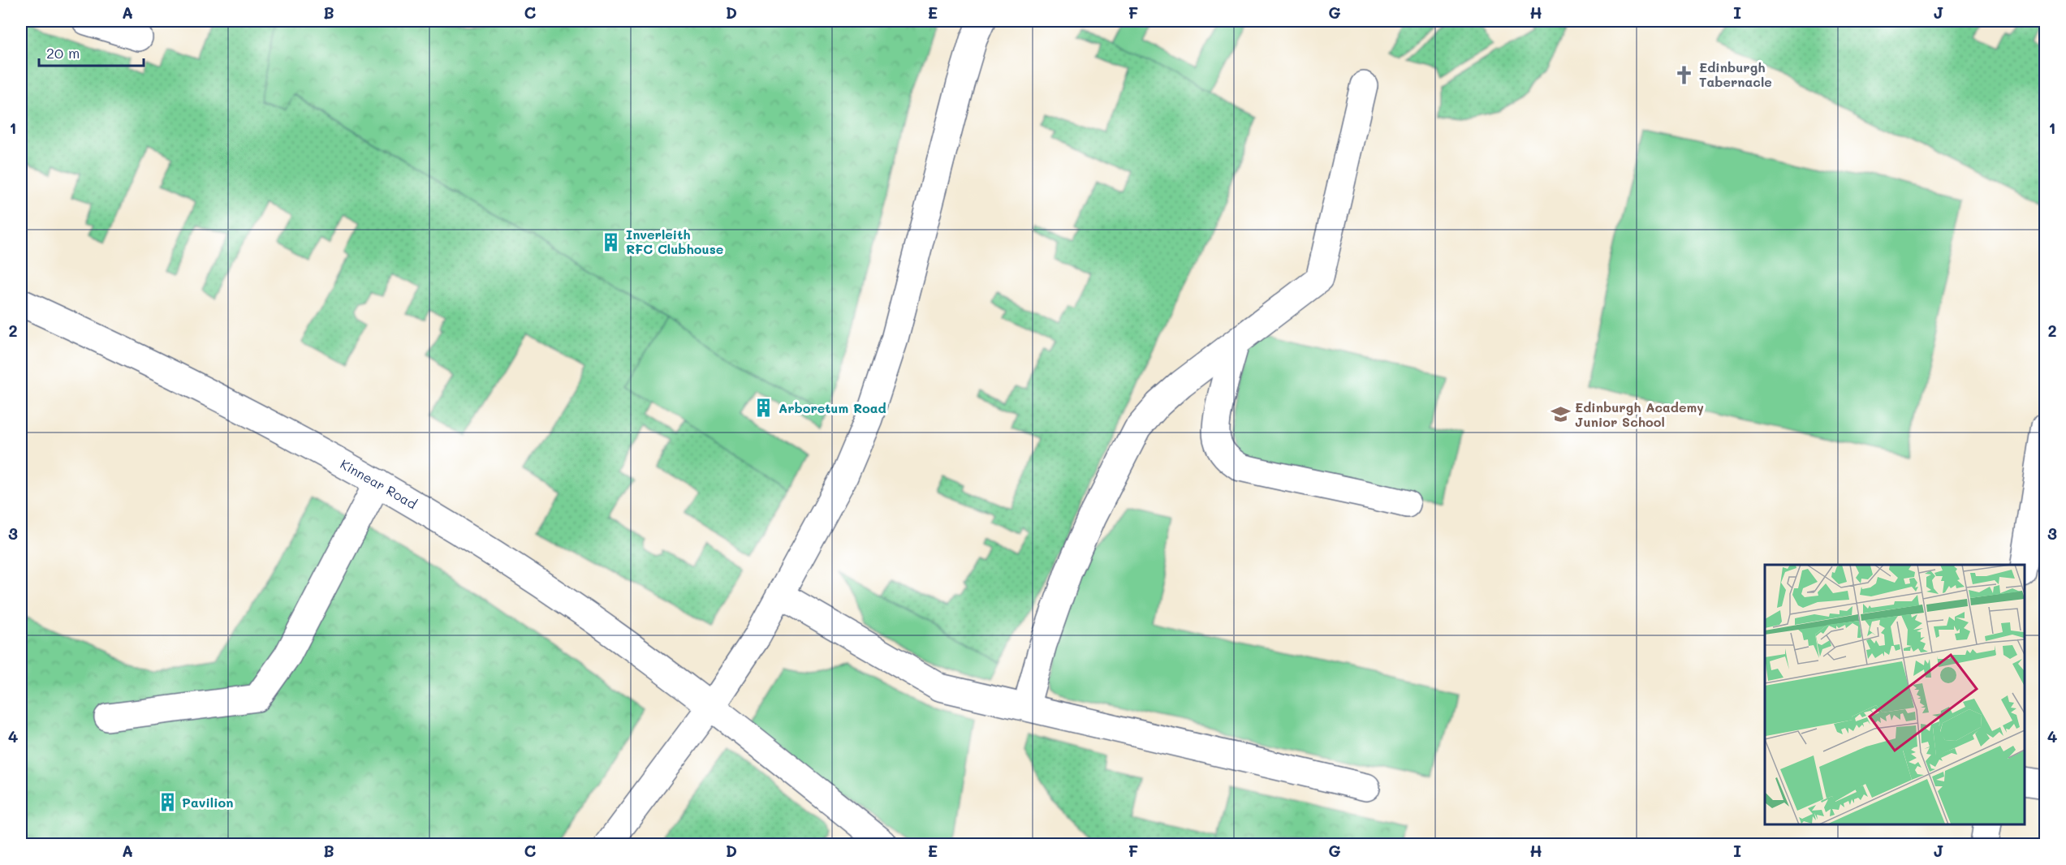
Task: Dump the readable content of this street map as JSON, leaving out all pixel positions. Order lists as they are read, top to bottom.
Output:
{
  "streets": {
    "street": ["Kinnear Road"]
  },
  "places": {
    "church": ["Edinburgh Tabernacle"],
    "building": ["Inverleith RFC Clubhouse", "Arboretum Road", "Pavilion"],
    "school or university": ["Edinburgh Academy Junior School"]
  },
  "scale_bar": "20 m",
  "grid": {
    "columns": [
      "A",
      "B",
      "C",
      "D",
      "E",
      "F",
      "G",
      "H",
      "I",
      "J"
    ],
    "rows": [
      "1",
      "2",
      "3",
      "4"
    ]
  }
}
